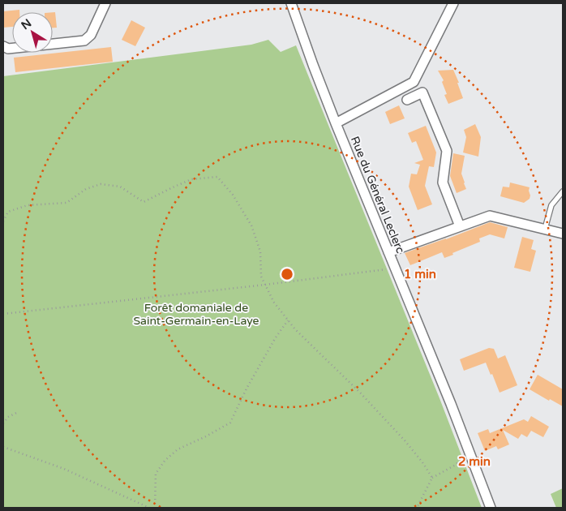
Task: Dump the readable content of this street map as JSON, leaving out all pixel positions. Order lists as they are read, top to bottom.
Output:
{
  "streets": {
    "street": ["Rue du Général Leclerc"]
  },
  "parks": ["Forêt domaniale de Saint-Germain-en-Laye"],
  "north": "top left",
  "rings": ["1 min", "2 min"]
}
